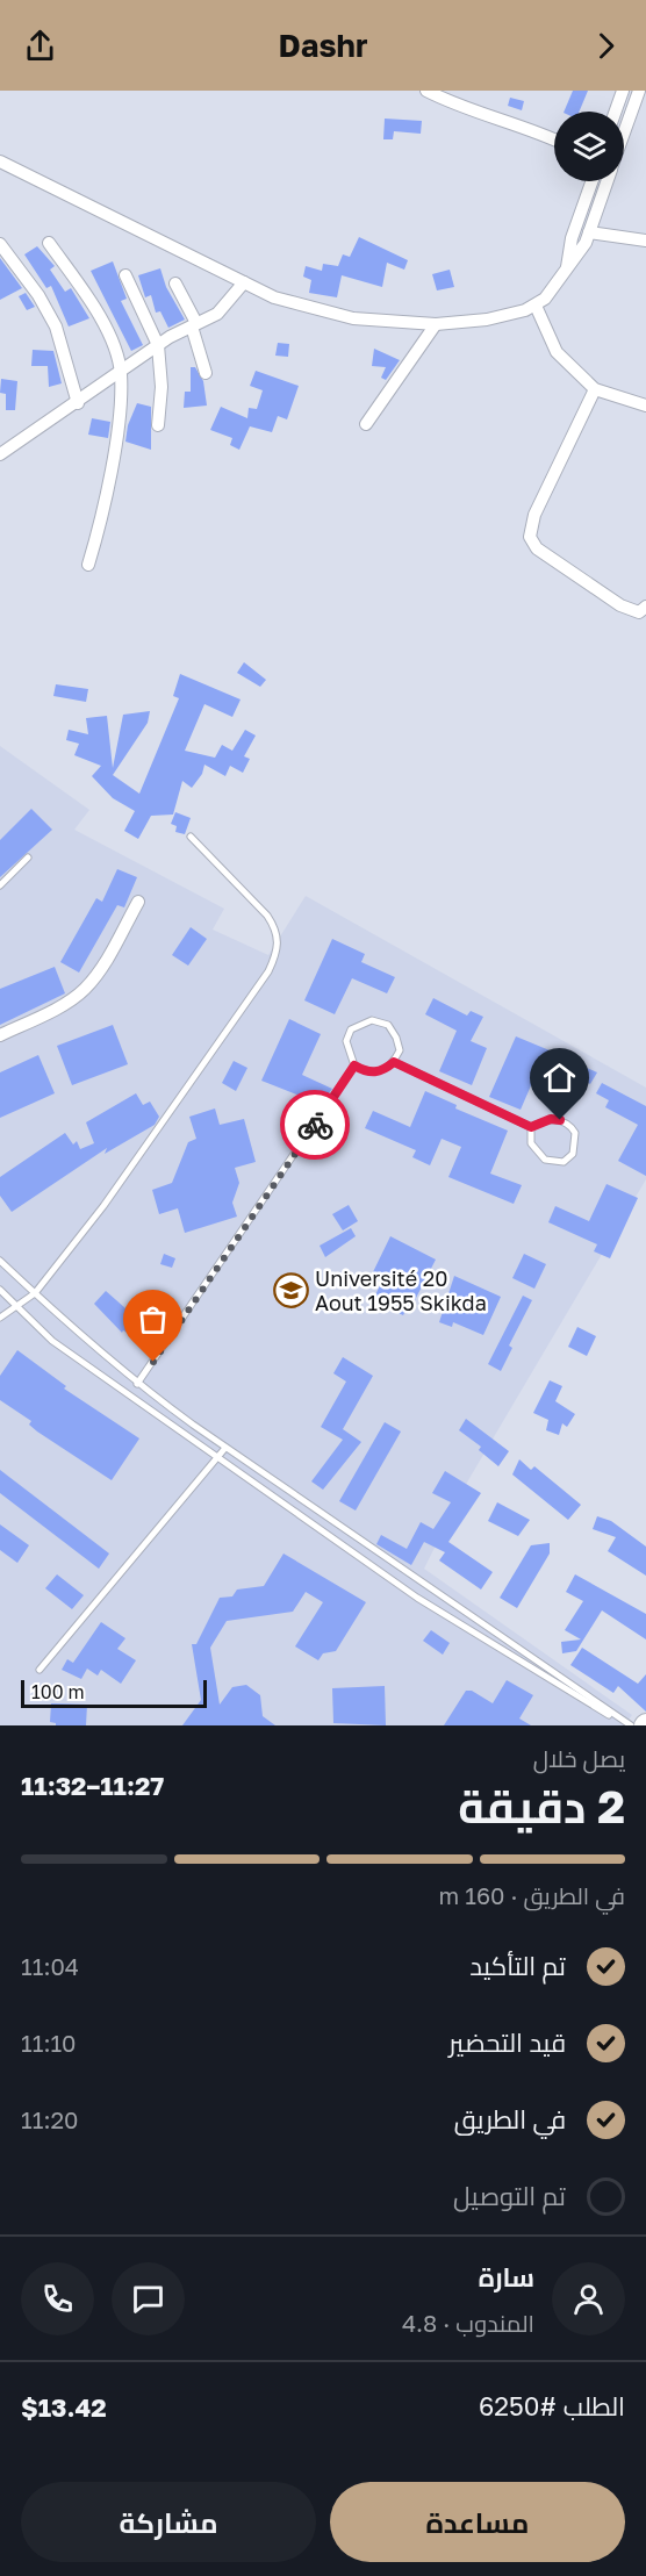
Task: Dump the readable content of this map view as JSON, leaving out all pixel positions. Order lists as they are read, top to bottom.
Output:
{
  "places": {
    "school or university": ["Université 20 Aout 1955 Skikda"]
  },
  "scale_bar": "100 m",
  "page": {
    "header": "Dashr",
    "scale": "100 m",
    "heading": ["2 دقيقة", "يصل خلال", "11:27–11:32"],
    "panel": [
      "سارة",
      "المندوب · 4.8",
      "الطلب #6250",
      "$13.42"
    ],
    "bar": "في الطريق · 160 m",
    "list": [
      ["تم التأكيد", "11:04"],
      ["قيد التحضير", "11:10"],
      ["في الطريق", "11:20"],
      "تم التوصيل"
    ],
    "buttons": ["مساعدة", "مشاركة"]
  }
}
